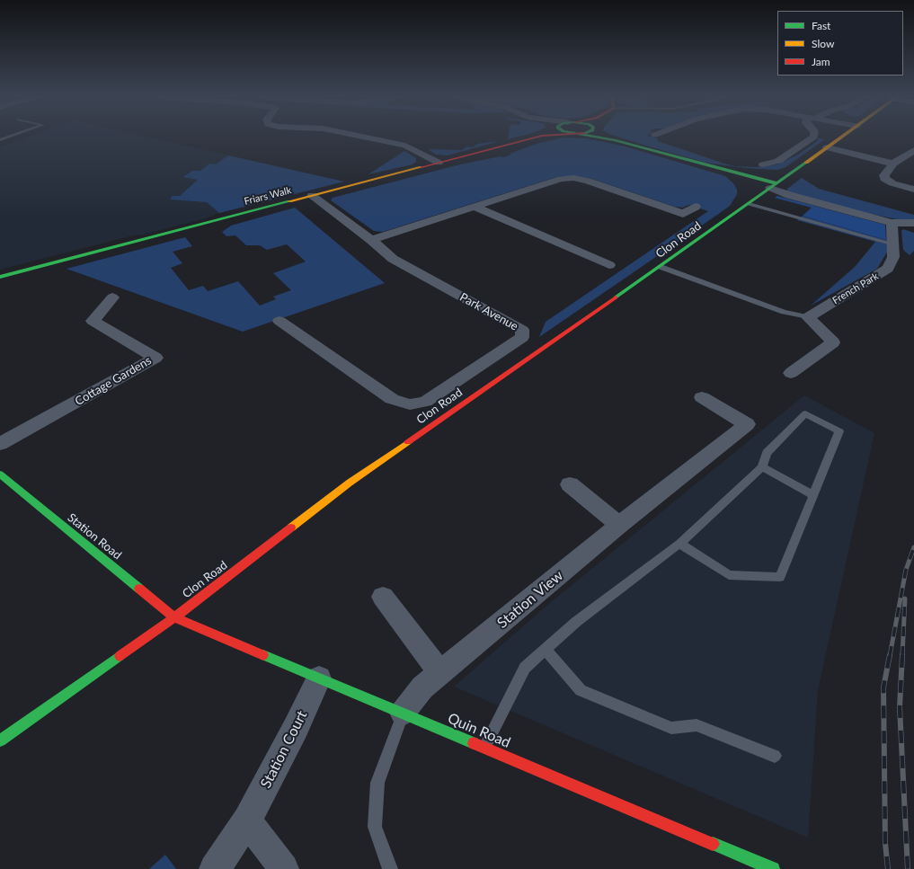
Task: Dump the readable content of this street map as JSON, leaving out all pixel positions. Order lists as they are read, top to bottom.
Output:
{
  "streets": {
    "main road": [
      "Friars Walk",
      "Clon Road",
      "Station Road",
      "Quin Road"
    ],
    "street": [
      "French Park",
      "Park Avenue",
      "Cottage Gardens",
      "Station View",
      "Station Court"
    ]
  },
  "crossings": [
    ["Friars Walk", "Park Avenue"],
    ["Clon Road", "Station Road"],
    ["Clon Road", "Quin Road"],
    ["Station Road", "Quin Road"],
    ["Station View", "Quin Road"],
    ["Quin Road", "Station Court"]
  ],
  "legend": ["Fast", "Slow", "Jam"]
}
